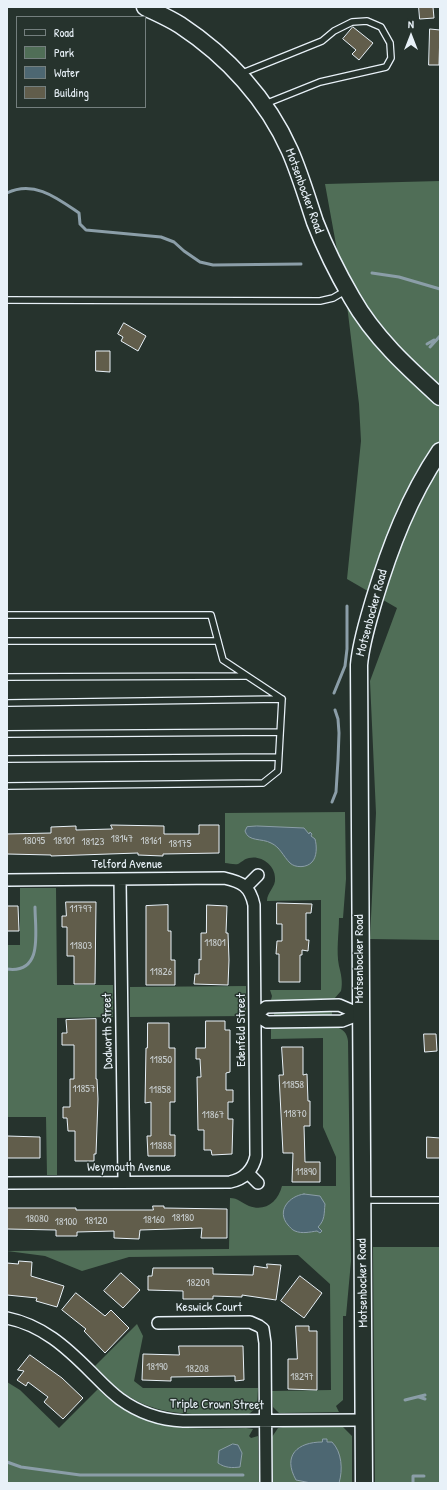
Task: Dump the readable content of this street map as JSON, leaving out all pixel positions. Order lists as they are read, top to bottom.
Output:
{
  "streets": {
    "main road": ["Motsenbocker Road"],
    "street": [
      "Telford Avenue",
      "Edenfeld Street",
      "Dodworth Street",
      "Weymouth Avenue",
      "Keswick Court",
      "Triple Crown Street"
    ]
  },
  "crossings": [
    ["Motsenbocker Road", "Triple Crown Street"],
    ["Telford Avenue", "Edenfeld Street"],
    ["Telford Avenue", "Dodworth Street"],
    ["Edenfeld Street", "Weymouth Avenue"],
    ["Dodworth Street", "Weymouth Avenue"],
    ["Keswick Court", "Triple Crown Street"]
  ],
  "house_numbers": [
    "18147",
    "18095",
    "18101",
    "18161",
    "18123",
    "18175",
    "11797",
    "11801",
    "11803",
    "11826",
    "11850",
    "11858",
    "11857",
    "11858",
    "11870",
    "11867",
    "11888",
    "11890",
    "18180",
    "18080",
    "18160",
    "18120",
    "18100",
    "18209",
    "18190",
    "18208",
    "18297"
  ],
  "legend": [
    "Road",
    "Park",
    "Water",
    "Building"
  ],
  "north": "top"
}
